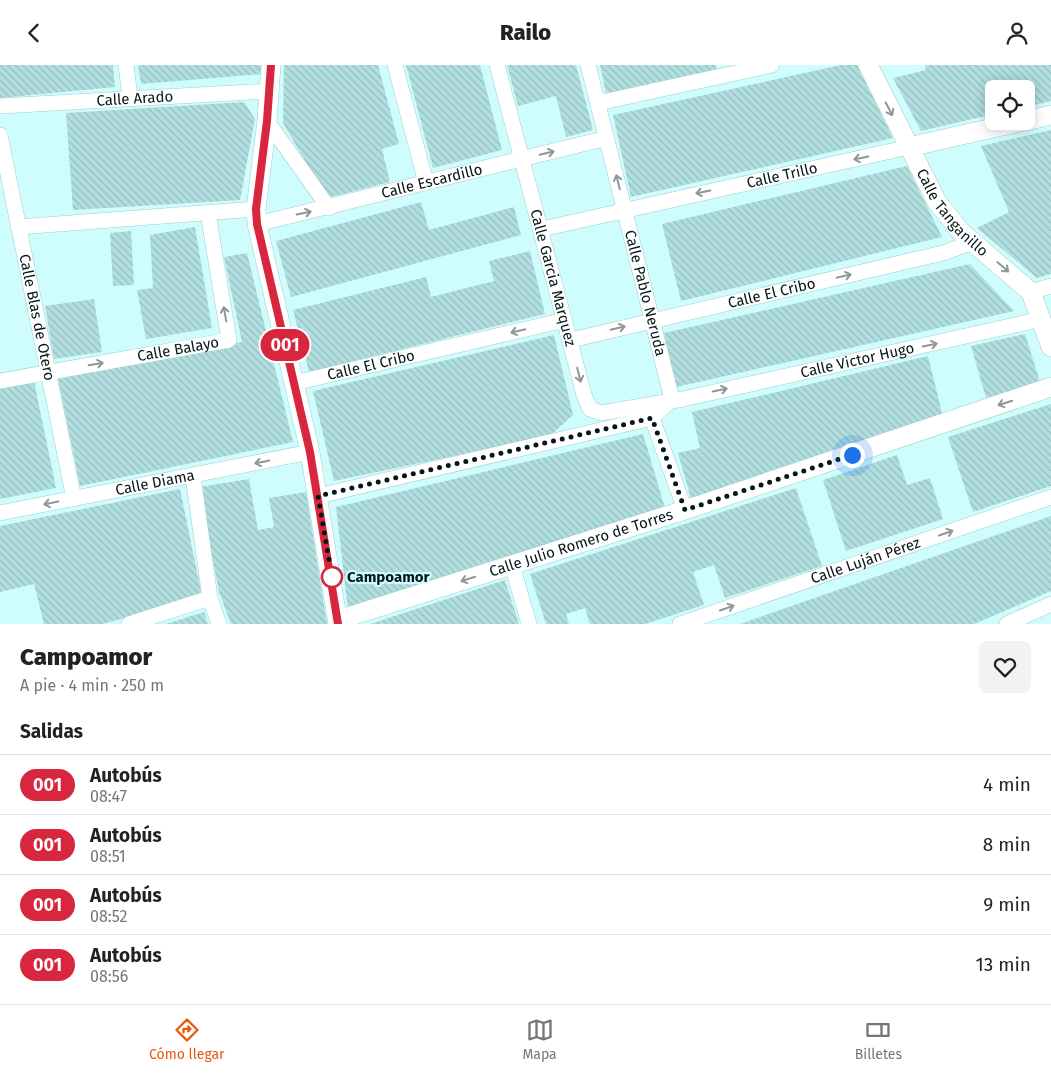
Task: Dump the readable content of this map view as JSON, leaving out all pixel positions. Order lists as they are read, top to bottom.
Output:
{
  "streets": {
    "street": [
      "Calle Arado",
      "Calle Trillo",
      "Calle Escardillo",
      "Calle Tanganillo",
      "Calle Garcia Marquez",
      "Calle El Cribo",
      "Calle Pablo Neruda",
      "Calle Blas de Otero",
      "Calle Balayo",
      "Calle Victor Hugo",
      "Calle Diama",
      "Calle Julio Romero de Torres",
      "Calle Luján Pérez"
    ]
  },
  "crossings": [
    ["Calle Trillo", "Calle Tanganillo"],
    ["Calle Trillo", "Calle Garcia Marquez"],
    ["Calle Trillo", "Calle Pablo Neruda"],
    ["Calle Escardillo", "Calle Garcia Marquez"],
    ["Calle Escardillo", "Calle Pablo Neruda"],
    ["Calle Escardillo", "Calle Blas de Otero"],
    ["Calle Escardillo", "Calle Balayo"],
    ["Calle Tanganillo", "Calle El Cribo"],
    ["Calle Tanganillo", "Calle Victor Hugo"],
    ["Calle Garcia Marquez", "Calle El Cribo"],
    ["Calle Garcia Marquez", "Calle Pablo Neruda"],
    ["Calle Garcia Marquez", "Calle Victor Hugo"],
    ["Calle El Cribo", "Calle Pablo Neruda"],
    ["Calle Pablo Neruda", "Calle Victor Hugo"],
    ["Calle Blas de Otero", "Calle Balayo"],
    ["Calle Blas de Otero", "Calle Diama"]
  ],
  "one_way": [
    "Calle Tanganillo",
    "Calle Victor Hugo",
    "Calle Diama",
    "Calle Luján Pérez"
  ],
  "places": ["Campoamor"],
  "lines": ["bus line 001"],
  "page": {
    "header": "Railo",
    "on_map": "001",
    "heading": [
      ["Campoamor", "A pie · 4 min · 250 m"],
      "Salidas"
    ],
    "list": [
      {
        "mark": "001",
        "name": "Autobús",
        "note": "08:47",
        "value": "4 min"
      },
      {
        "mark": "001",
        "name": "Autobús",
        "note": "08:51",
        "value": "8 min"
      },
      {
        "mark": "001",
        "name": "Autobús",
        "note": "08:52",
        "value": "9 min"
      },
      {
        "mark": "001",
        "name": "Autobús",
        "note": "08:56",
        "value": "13 min"
      }
    ],
    "tabs": ["Cómo llegar", "Mapa", "Billetes"]
  }
}
